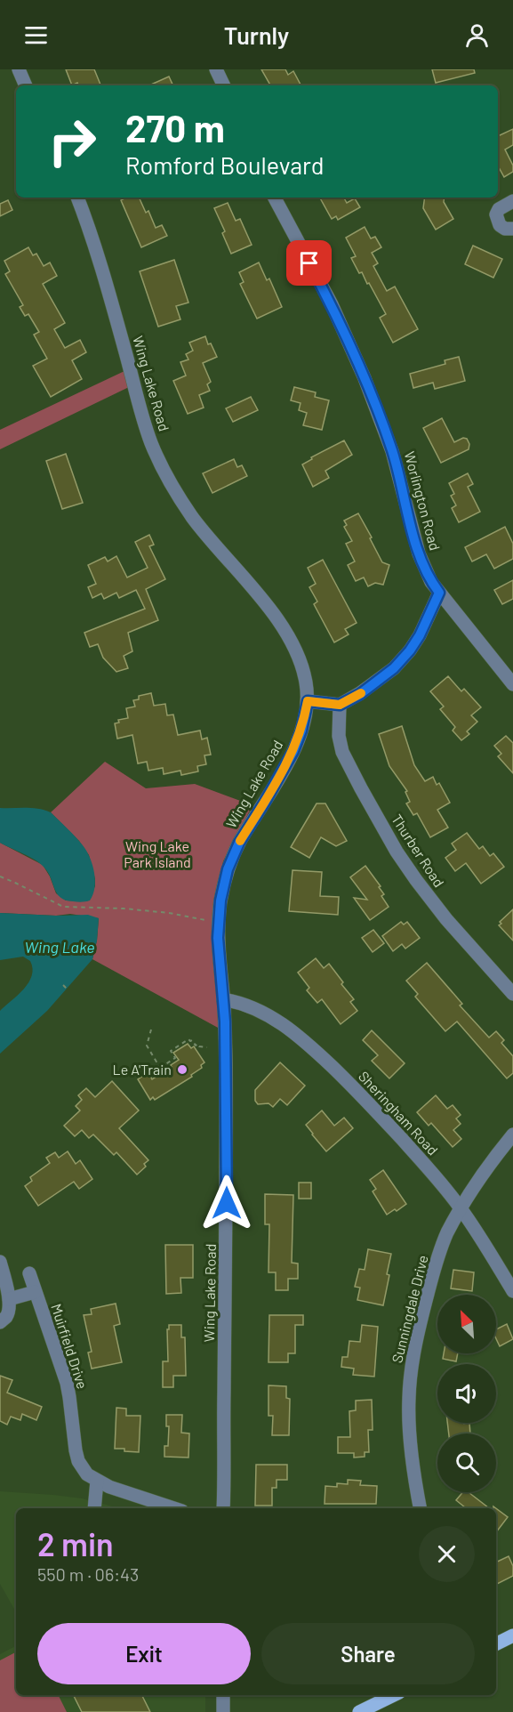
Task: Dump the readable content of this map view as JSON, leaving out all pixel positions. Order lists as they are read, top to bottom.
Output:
{
  "streets": {
    "street": [
      "Wing Lake Road",
      "Worlington Road",
      "Thurber Road",
      "Sheringham Road",
      "Sunningdale Drive",
      "Muirfield Drive"
    ]
  },
  "crossings": [
    ["Wing Lake Road", "Sheringham Road"],
    ["Sheringham Road", "Sunningdale Drive"]
  ],
  "water": ["Wing Lake"],
  "parks": ["Wing Lake Park Island"],
  "places": ["Le A'Train"],
  "north": "top left",
  "page": {
    "header": "Turnly",
    "turn": ["270 m", "Romford Boulevard"],
    "heading": ["2 min", "550 m · 06:43"],
    "buttons": ["Exit", "Share"]
  }
}
